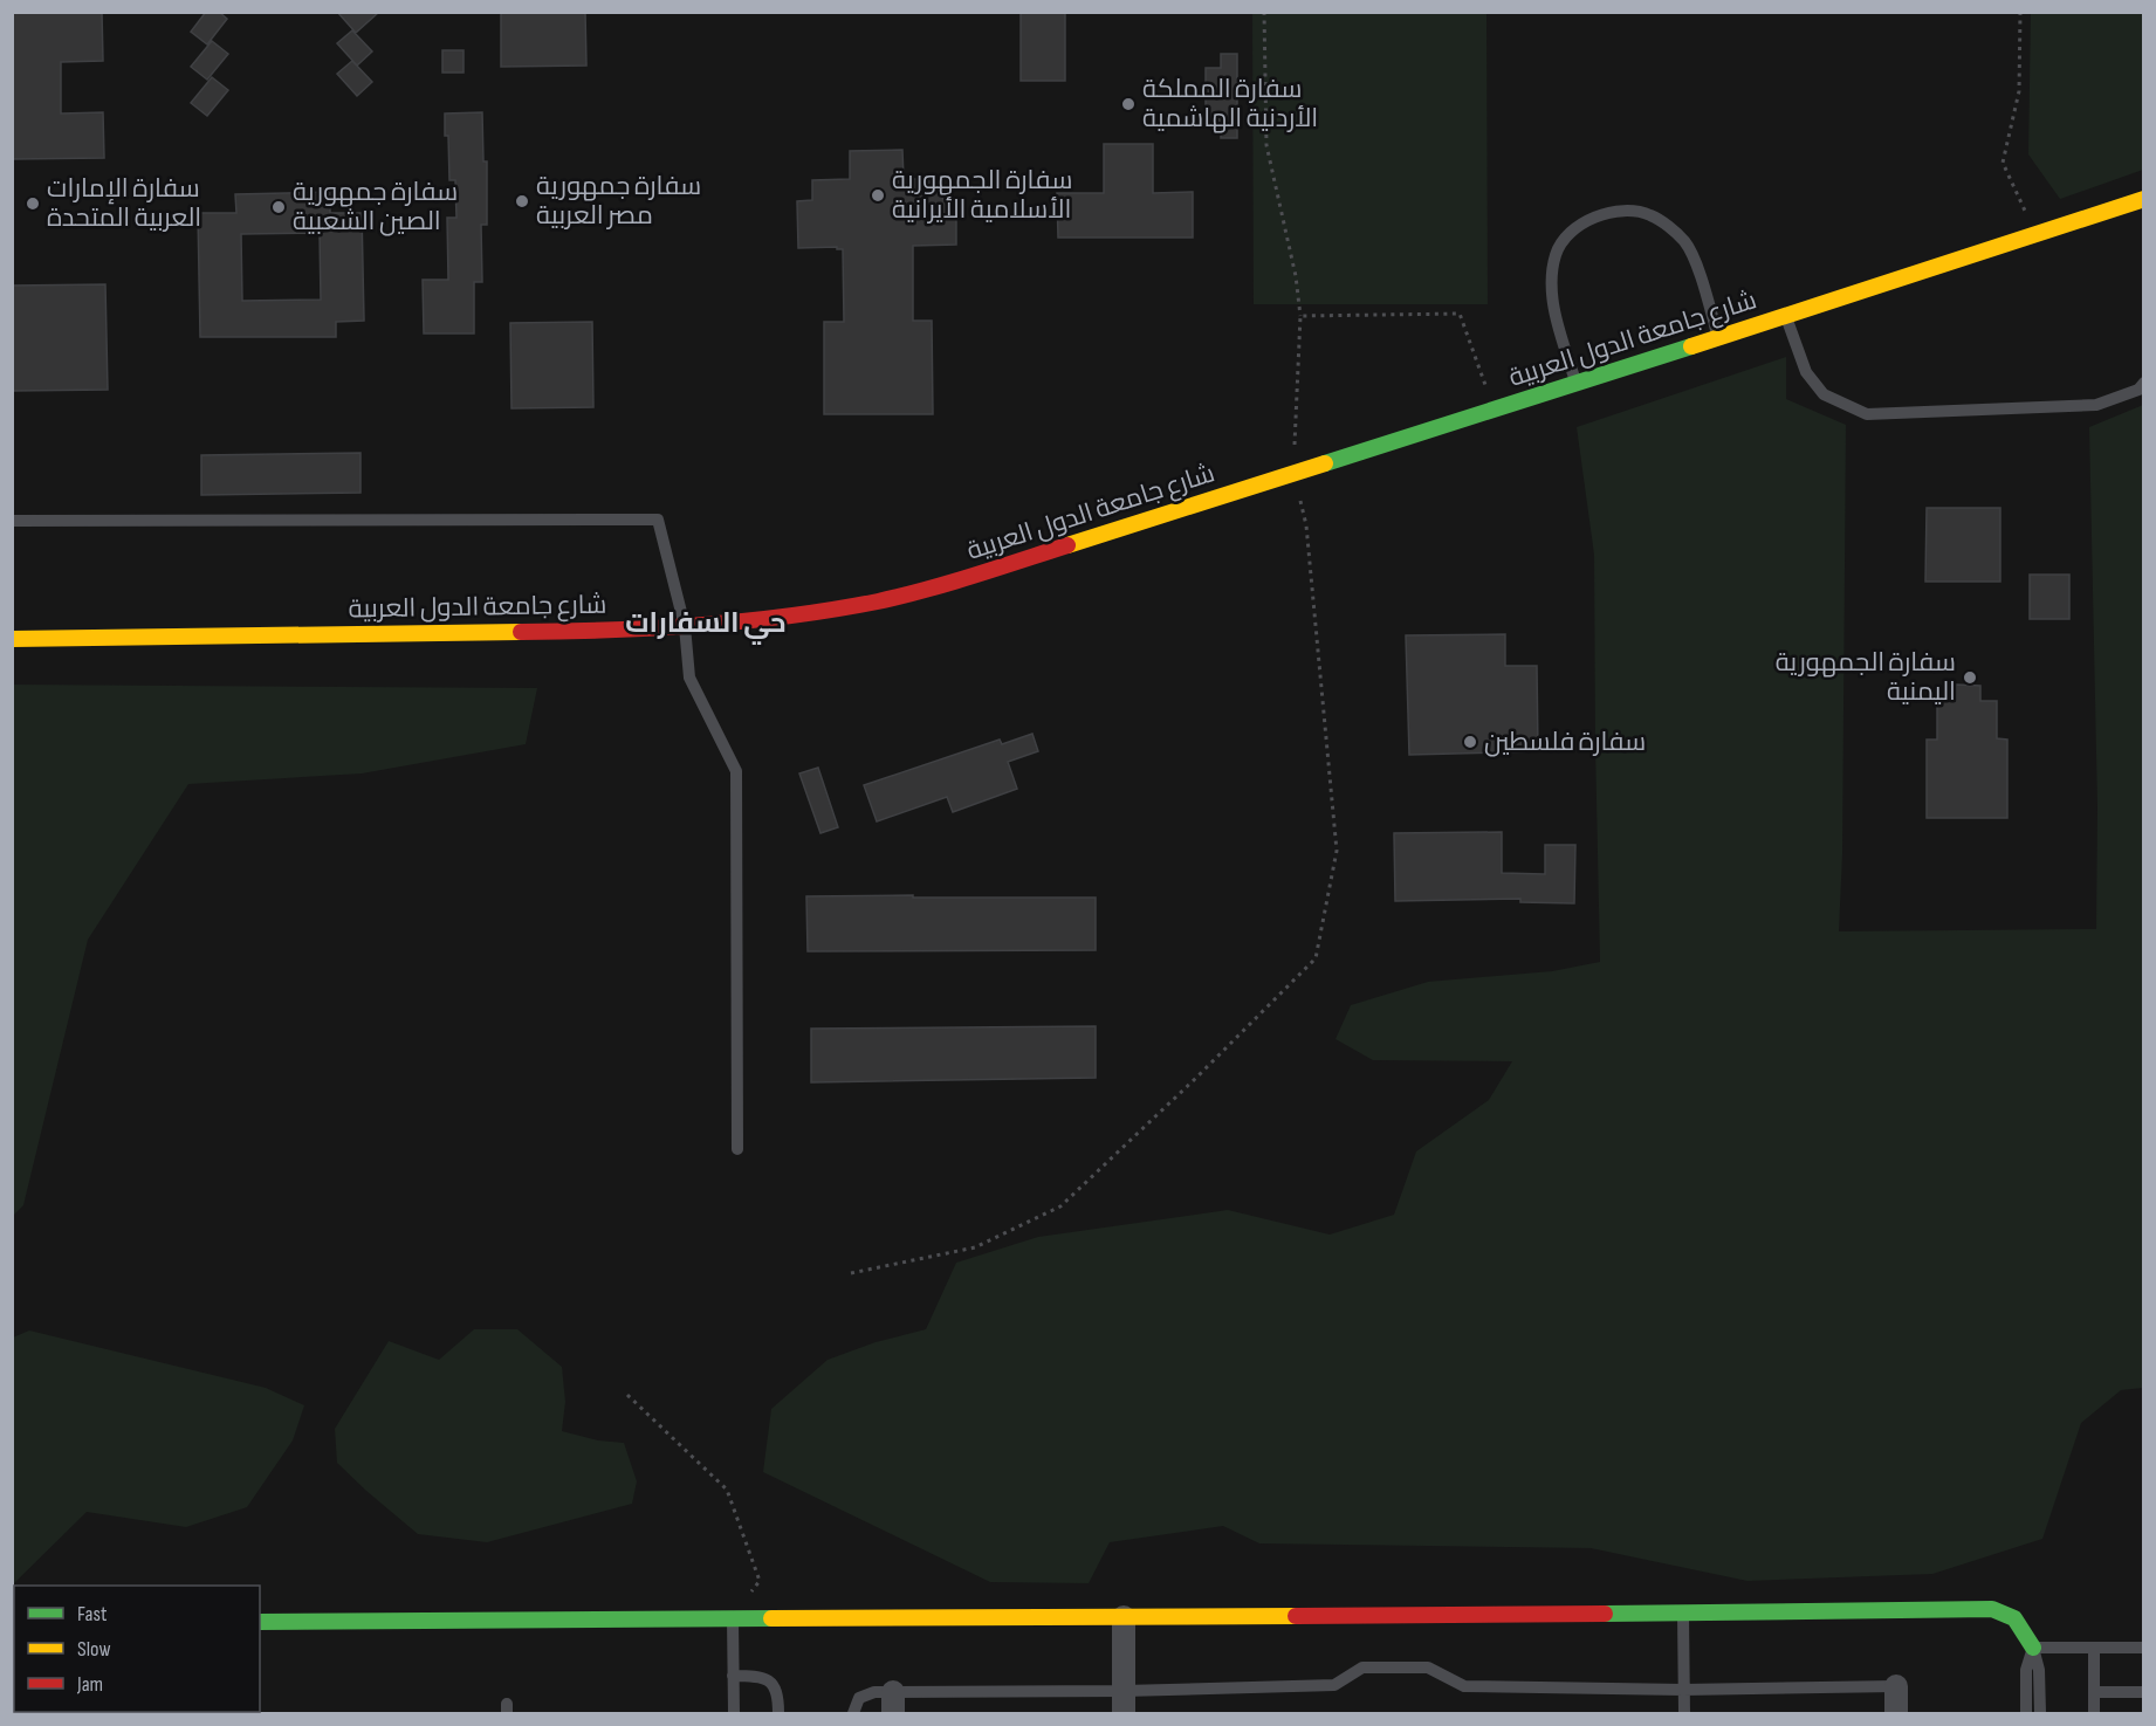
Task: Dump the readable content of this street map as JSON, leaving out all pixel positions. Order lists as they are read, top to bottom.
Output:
{
  "streets": {
    "street": ["شارع جامعة الدول العربية"]
  },
  "districts": ["حي السفارات"],
  "places": [
    "سفارة المملكة الأردنية الهاشمية",
    "سفارة الجمهورية الأسلامية الأيرانية",
    "سفارة جمهورية مصر العربية",
    "سفارة الإمارات العربية المتحدة",
    "سفارة جمهورية الصين الشعبية",
    "سفارة الجمهورية اليمنية",
    "سفارة فلسطين"
  ],
  "legend": ["Fast", "Slow", "Jam"]
}
